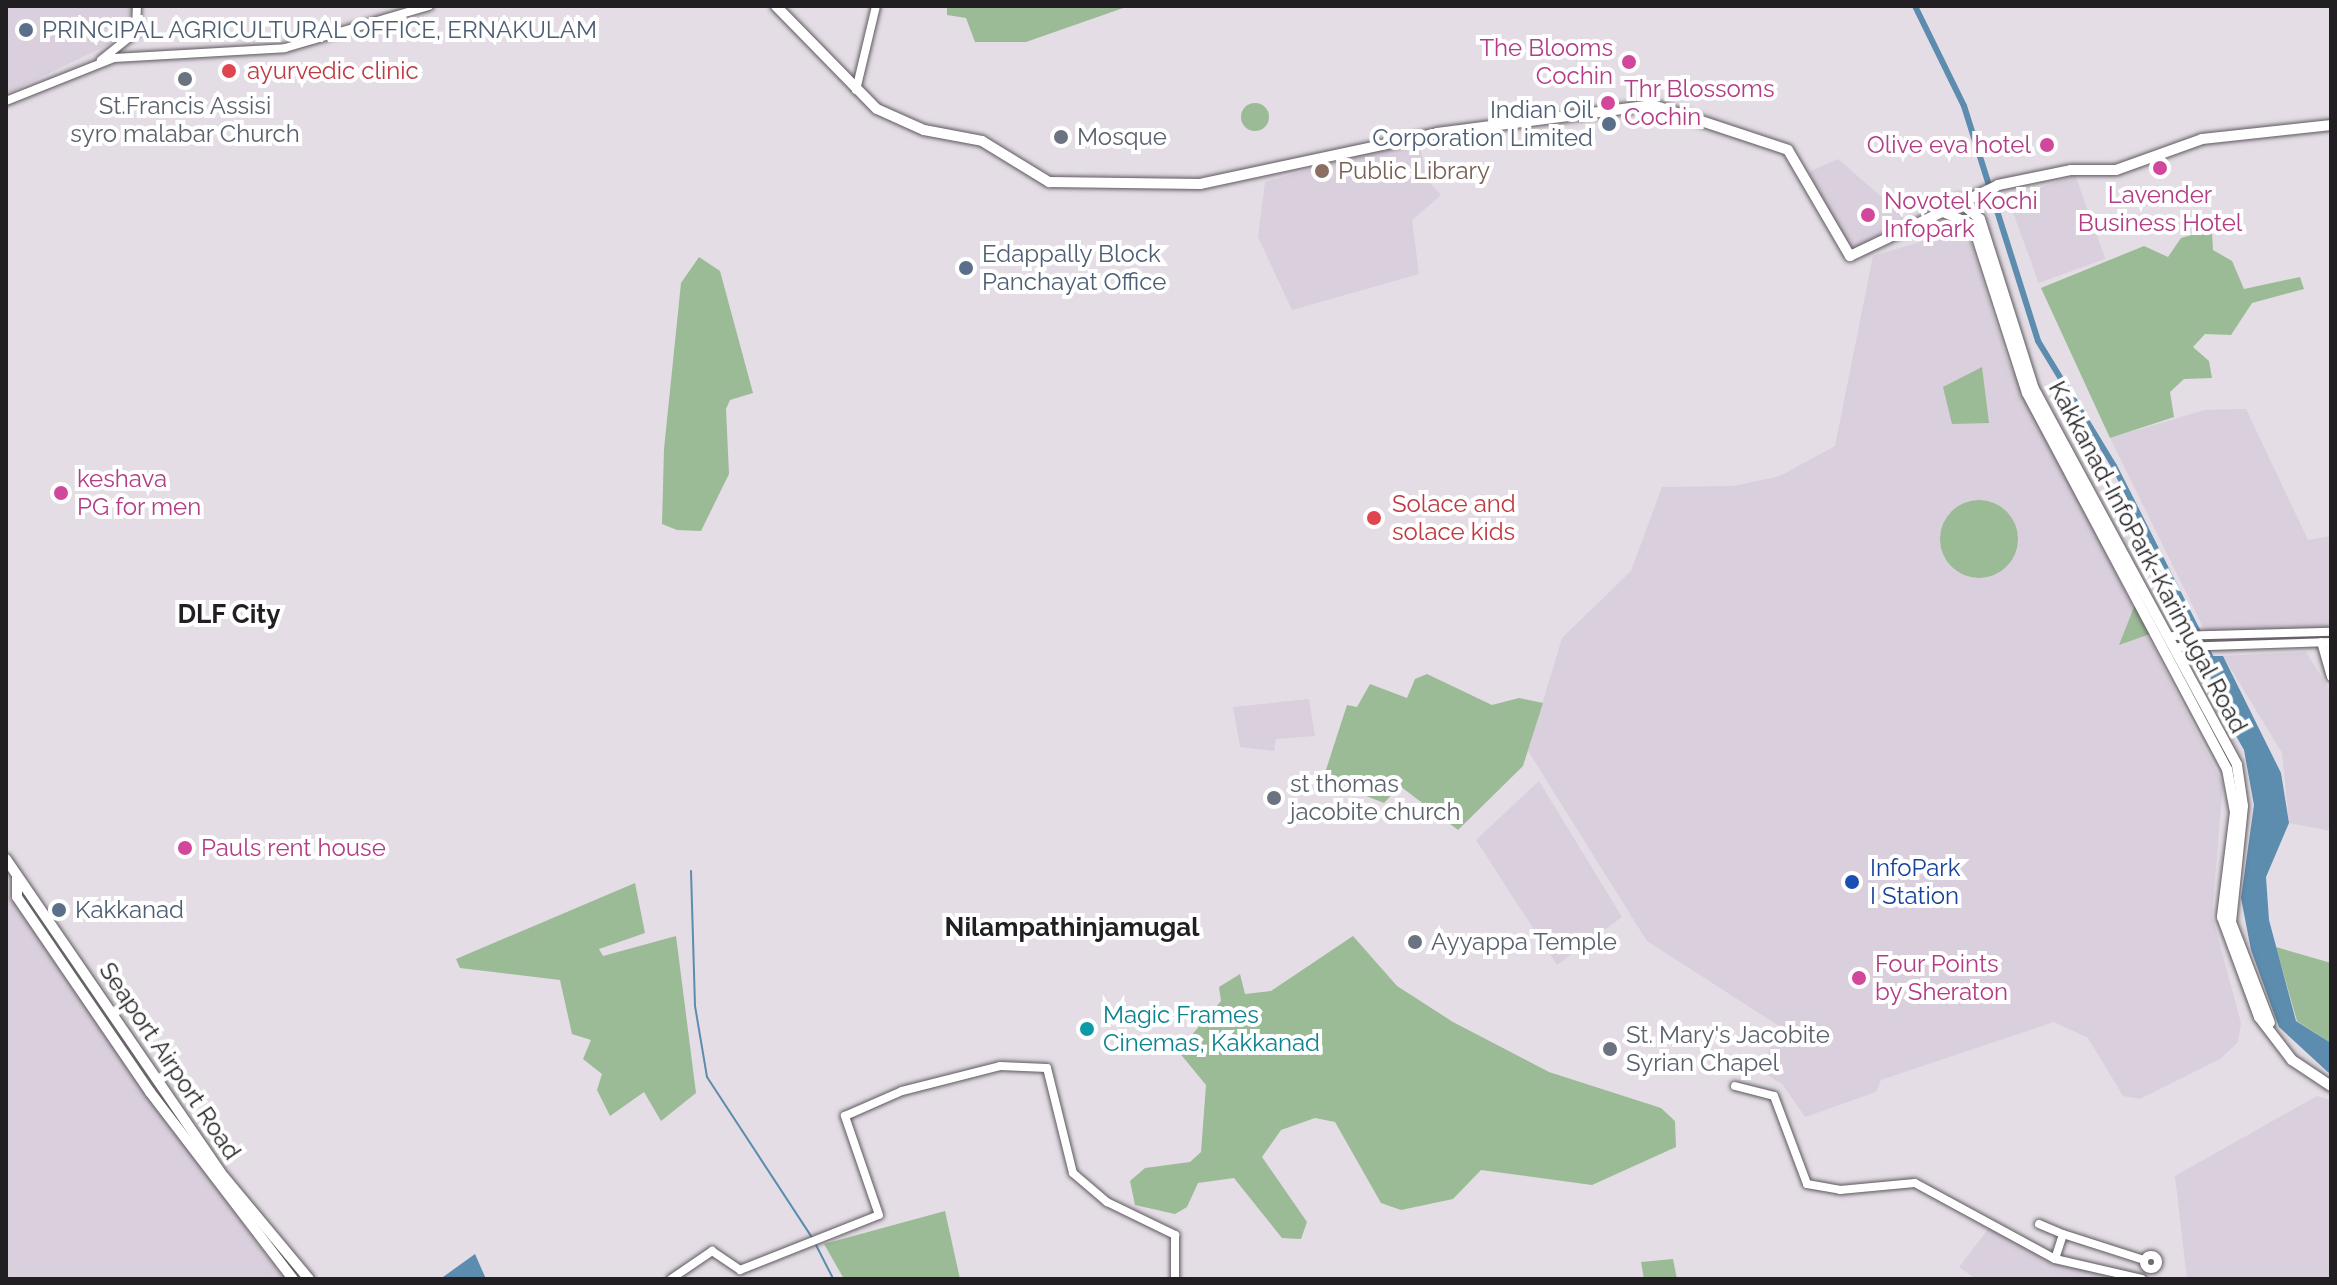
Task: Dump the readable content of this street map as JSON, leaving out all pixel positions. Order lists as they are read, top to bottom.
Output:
{
  "streets": {
    "main road": ["Kakkanad-InfoPark-Karimugal Road", "Seaport Airport Road"]
  },
  "districts": ["DLF City", "Nilampathinjamugal"],
  "places": [
    "PRINCIPAL AGRICULTURAL OFFICE, ERNAKULAM",
    "The Blooms Cochin",
    "ayurvedic clinic",
    "St.Francis Assisi syro malabar Church",
    "Thr Blossoms Cochin",
    "Indian Oil Corporation Limited",
    "Mosque",
    "Olive eva hotel",
    "Lavender Business Hotel",
    "Public Library",
    "Novotel Kochi Infopark",
    "Edappally Block Panchayat Office",
    "keshava PG for men",
    "Solace and solace kids",
    "st thomas jacobite church",
    "Pauls rent house",
    "InfoPark I Station",
    "Kakkanad",
    "Ayyappa Temple",
    "Four Points by Sheraton",
    "Magic Frames Cinemas, Kakkanad",
    "St. Mary's Jacobite Syrian Chapel"
  ]
}
